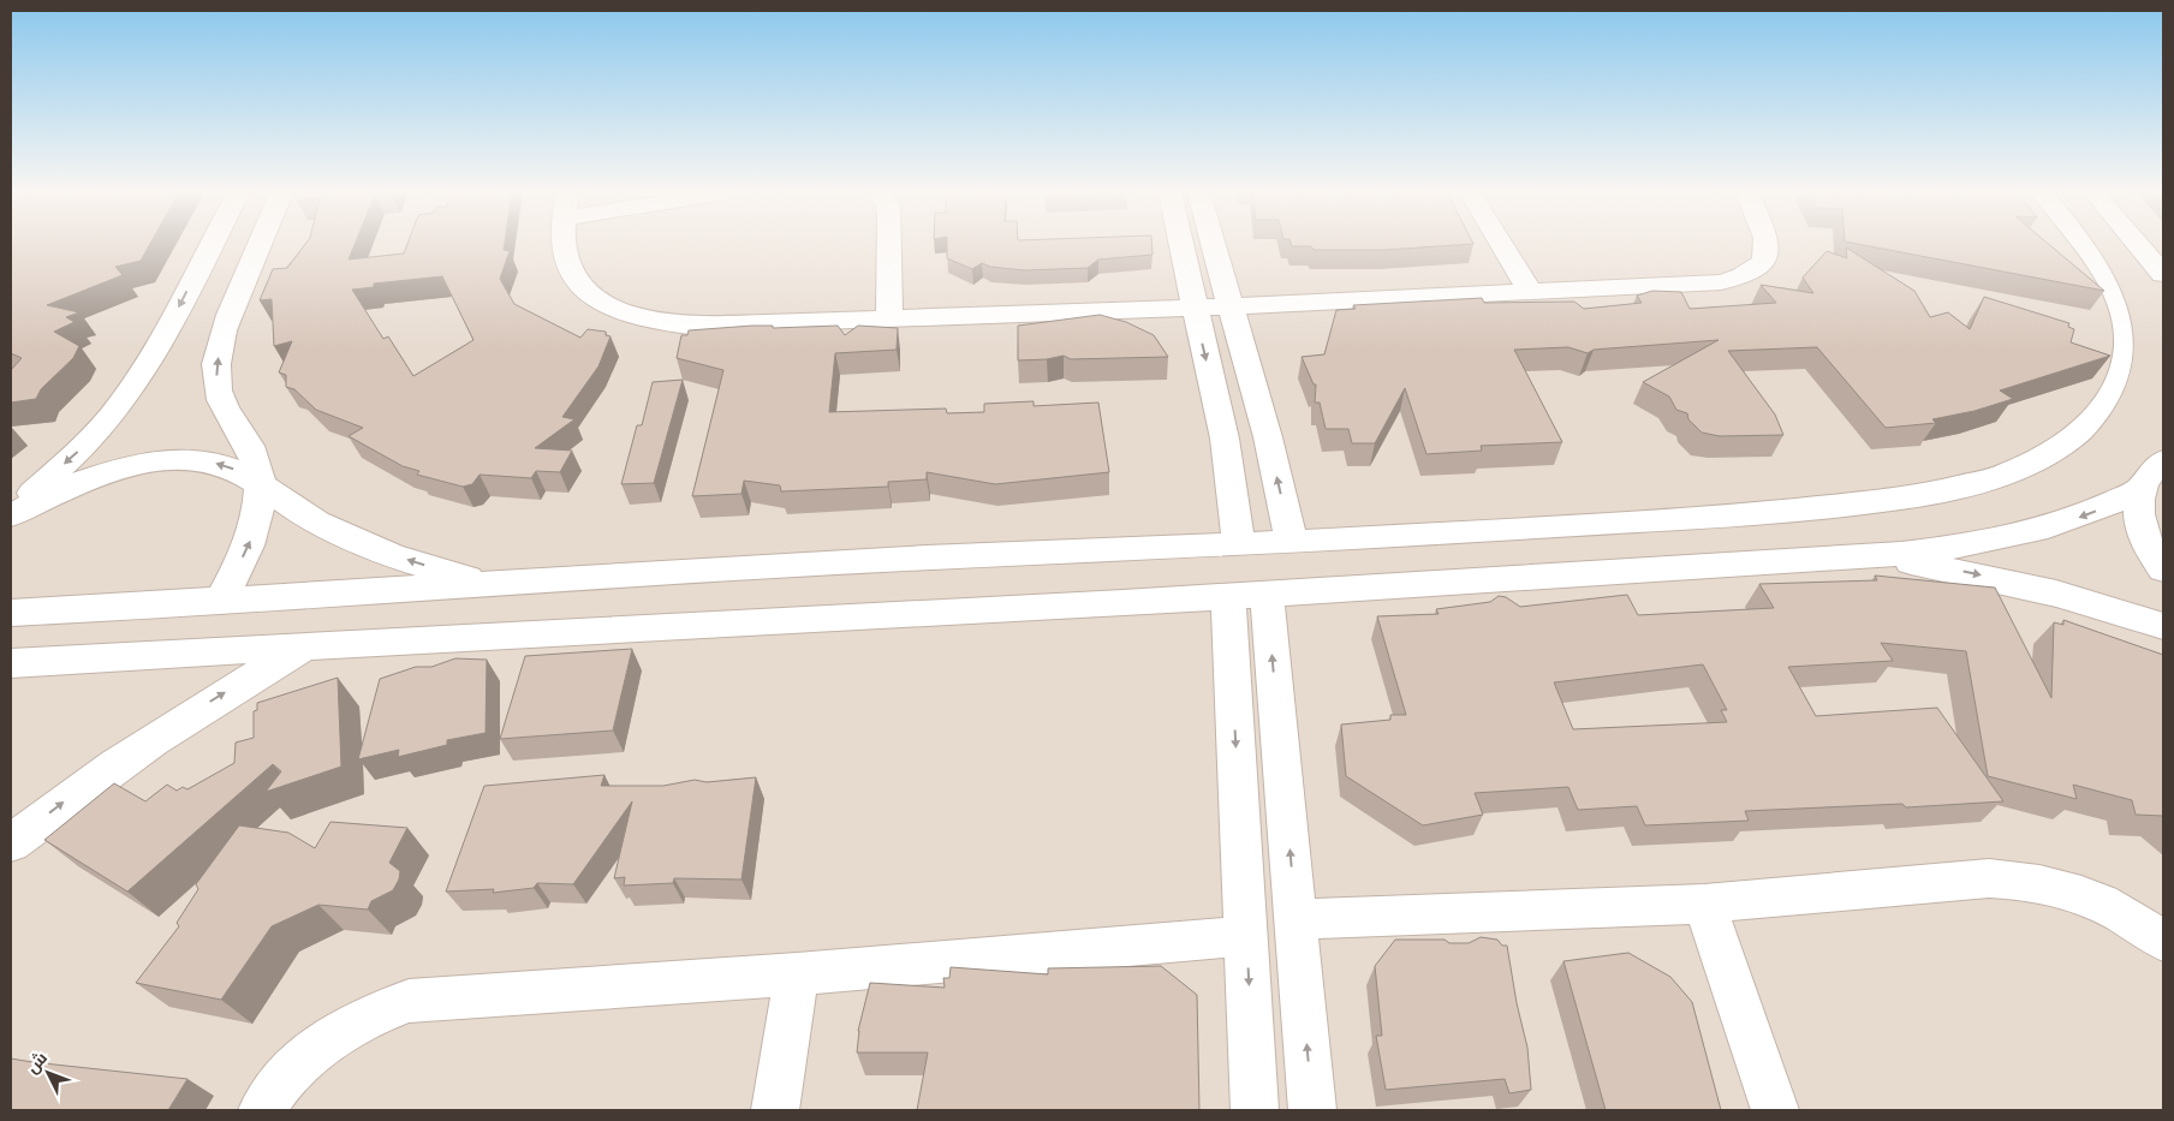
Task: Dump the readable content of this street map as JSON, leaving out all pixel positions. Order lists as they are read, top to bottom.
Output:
{
  "north": "top left"
}
